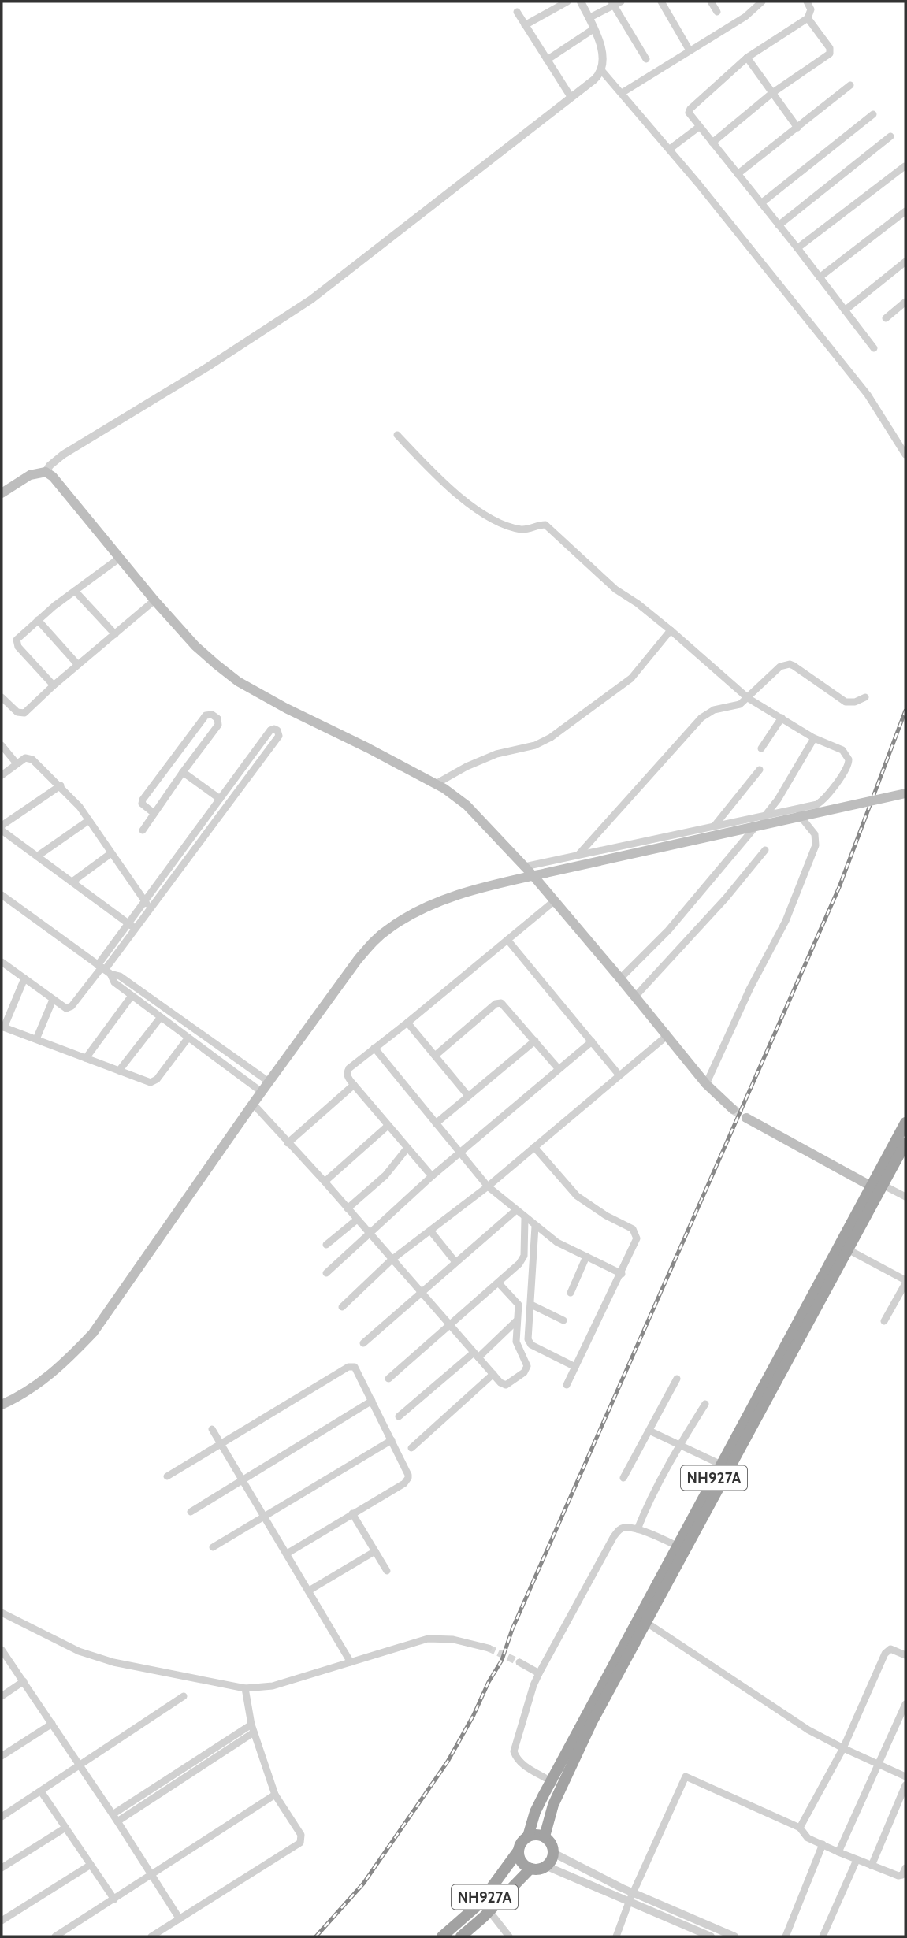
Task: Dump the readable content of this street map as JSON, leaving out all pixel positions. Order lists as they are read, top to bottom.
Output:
{
  "streets": {
    "highway": ["NH927A"]
  }
}
